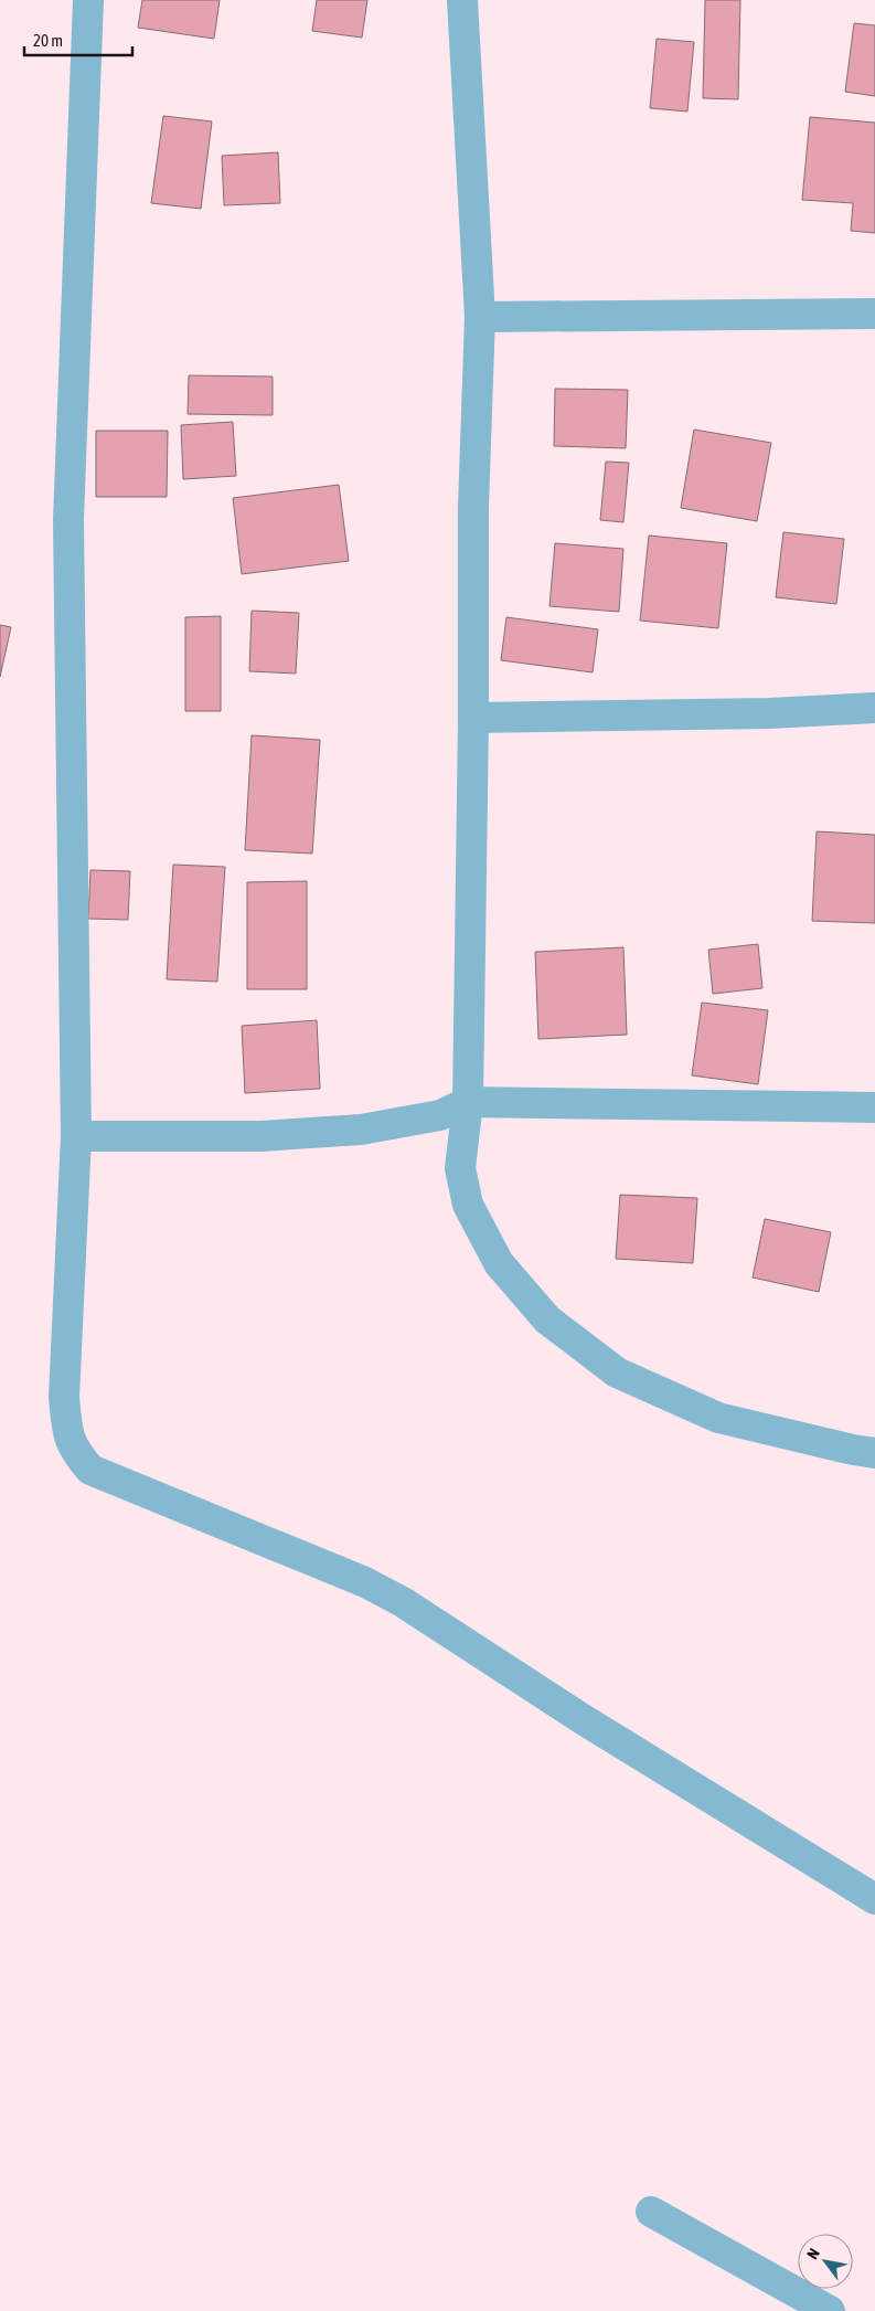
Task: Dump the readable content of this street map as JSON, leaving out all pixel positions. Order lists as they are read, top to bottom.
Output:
{
  "scale_bar": "20 m",
  "north": "top left"
}
